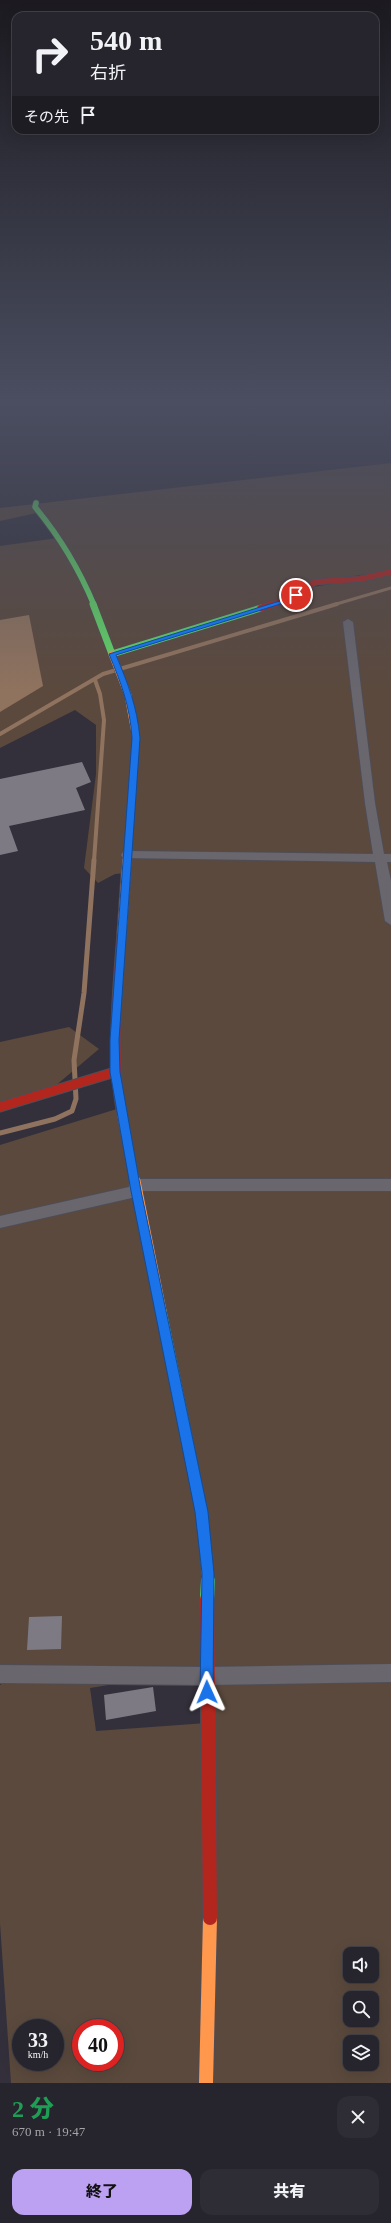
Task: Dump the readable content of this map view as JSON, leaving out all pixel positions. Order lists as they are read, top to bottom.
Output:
{
  "page": {
    "turn": ["540 m", "右折"],
    "then": "その先",
    "speed": "33 km/h",
    "limit": "40",
    "heading": ["2 分", "670 m · 19:47"],
    "buttons": ["終了", "共有"]
  }
}
